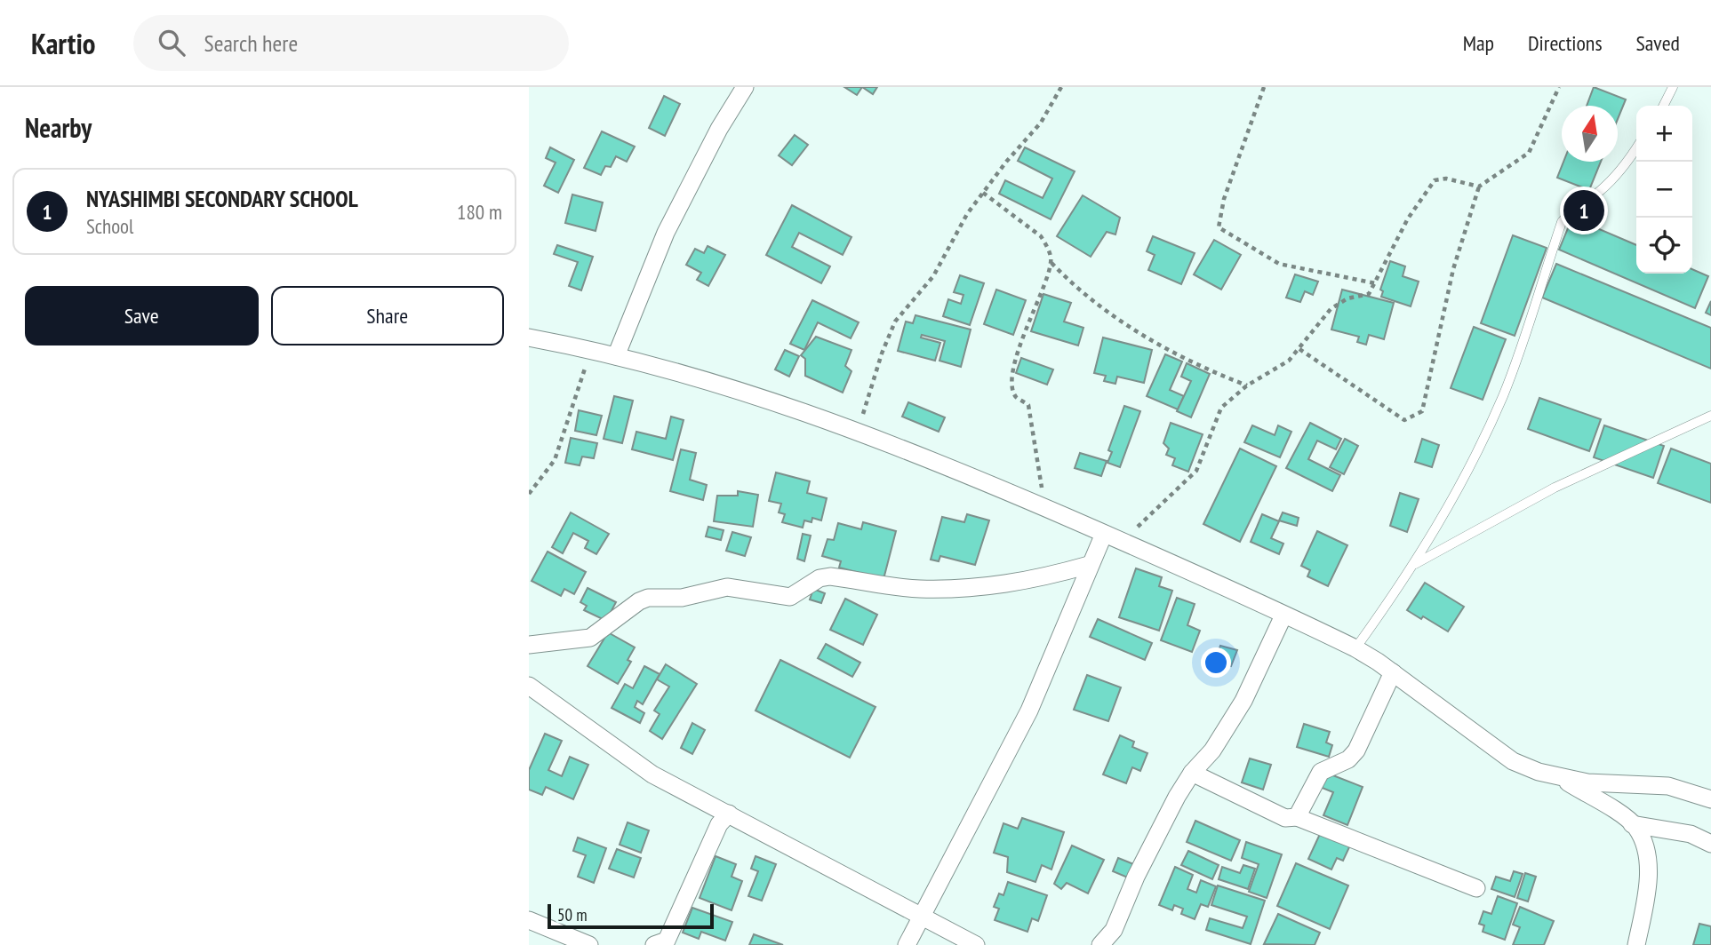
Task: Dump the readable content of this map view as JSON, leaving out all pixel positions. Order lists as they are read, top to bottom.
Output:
{
  "scale_bar": "50 m",
  "north": "top",
  "page": {
    "header": "Kartio",
    "search": "Search here",
    "nav": ["Map", "Directions", "Saved"],
    "heading": "Nearby",
    "map_buttons": ["+", "−"],
    "list": [
      {
        "mark": "1",
        "name": "NYASHIMBI SECONDARY SCHOOL",
        "note": "School",
        "value": "180 m"
      }
    ],
    "pins": "1",
    "buttons": ["Save", "Share"],
    "scale": "50 m"
  }
}
